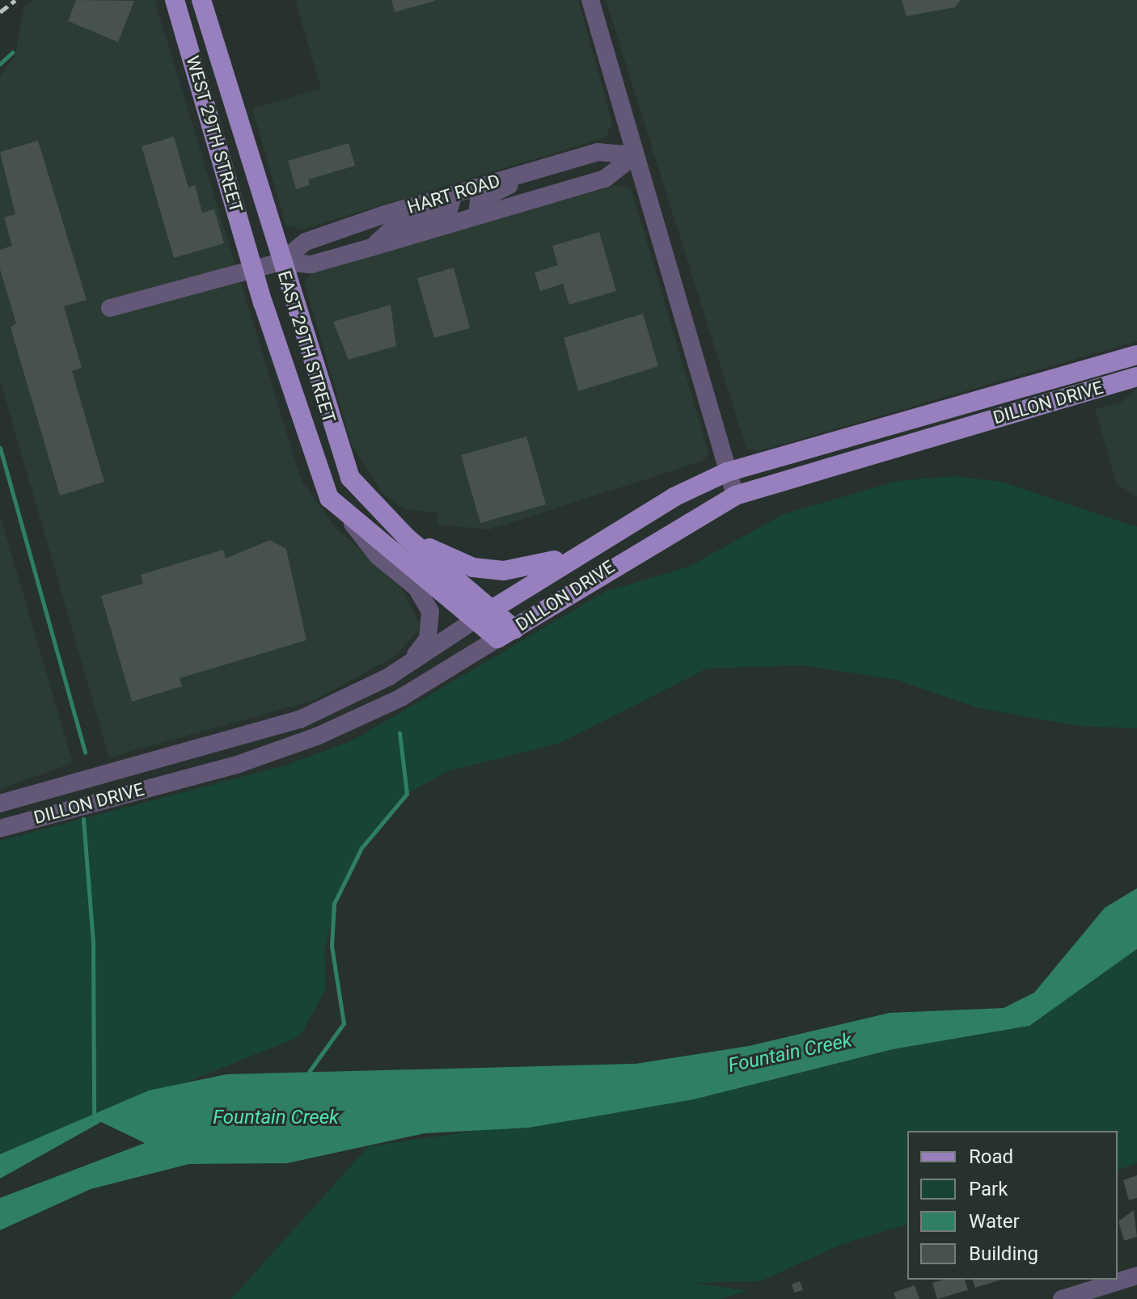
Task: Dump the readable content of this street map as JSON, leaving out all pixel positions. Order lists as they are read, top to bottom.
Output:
{
  "streets": {
    "main road": ["WEST 29TH STREET", "EAST 29TH STREET", "DILLON DRIVE"],
    "street": ["HART ROAD"]
  },
  "crossings": [
    ["WEST 29TH STREET", "HART ROAD"],
    ["WEST 29TH STREET", "EAST 29TH STREET"],
    ["HART ROAD", "EAST 29TH STREET"],
    ["EAST 29TH STREET", "DILLON DRIVE"]
  ],
  "water": ["Fountain Creek"],
  "legend": [
    "Road",
    "Park",
    "Water",
    "Building"
  ]
}
